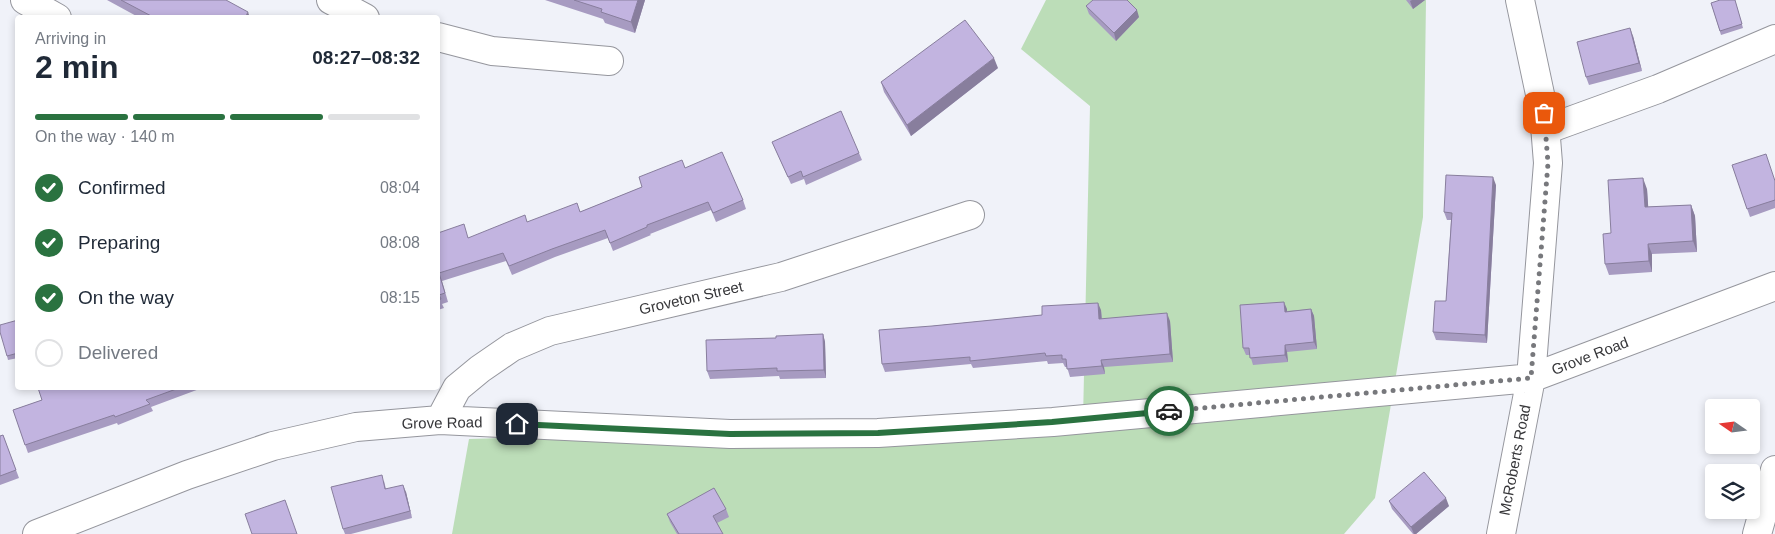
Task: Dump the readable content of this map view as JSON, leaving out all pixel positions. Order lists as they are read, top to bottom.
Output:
{
  "streets": {
    "street": ["Groveton Street", "Grove Road", "McRoberts Road"]
  },
  "crossings": [
    ["Groveton Street", "Grove Road"],
    ["Grove Road", "McRoberts Road"]
  ],
  "north": "left",
  "page": {
    "heading": ["2 min", "Arriving in", "08:27–08:32"],
    "bar": "On the way · 140 m",
    "list": [
      ["Confirmed", "08:04"],
      ["Preparing", "08:08"],
      ["On the way", "08:15"],
      "Delivered"
    ]
  }
}
